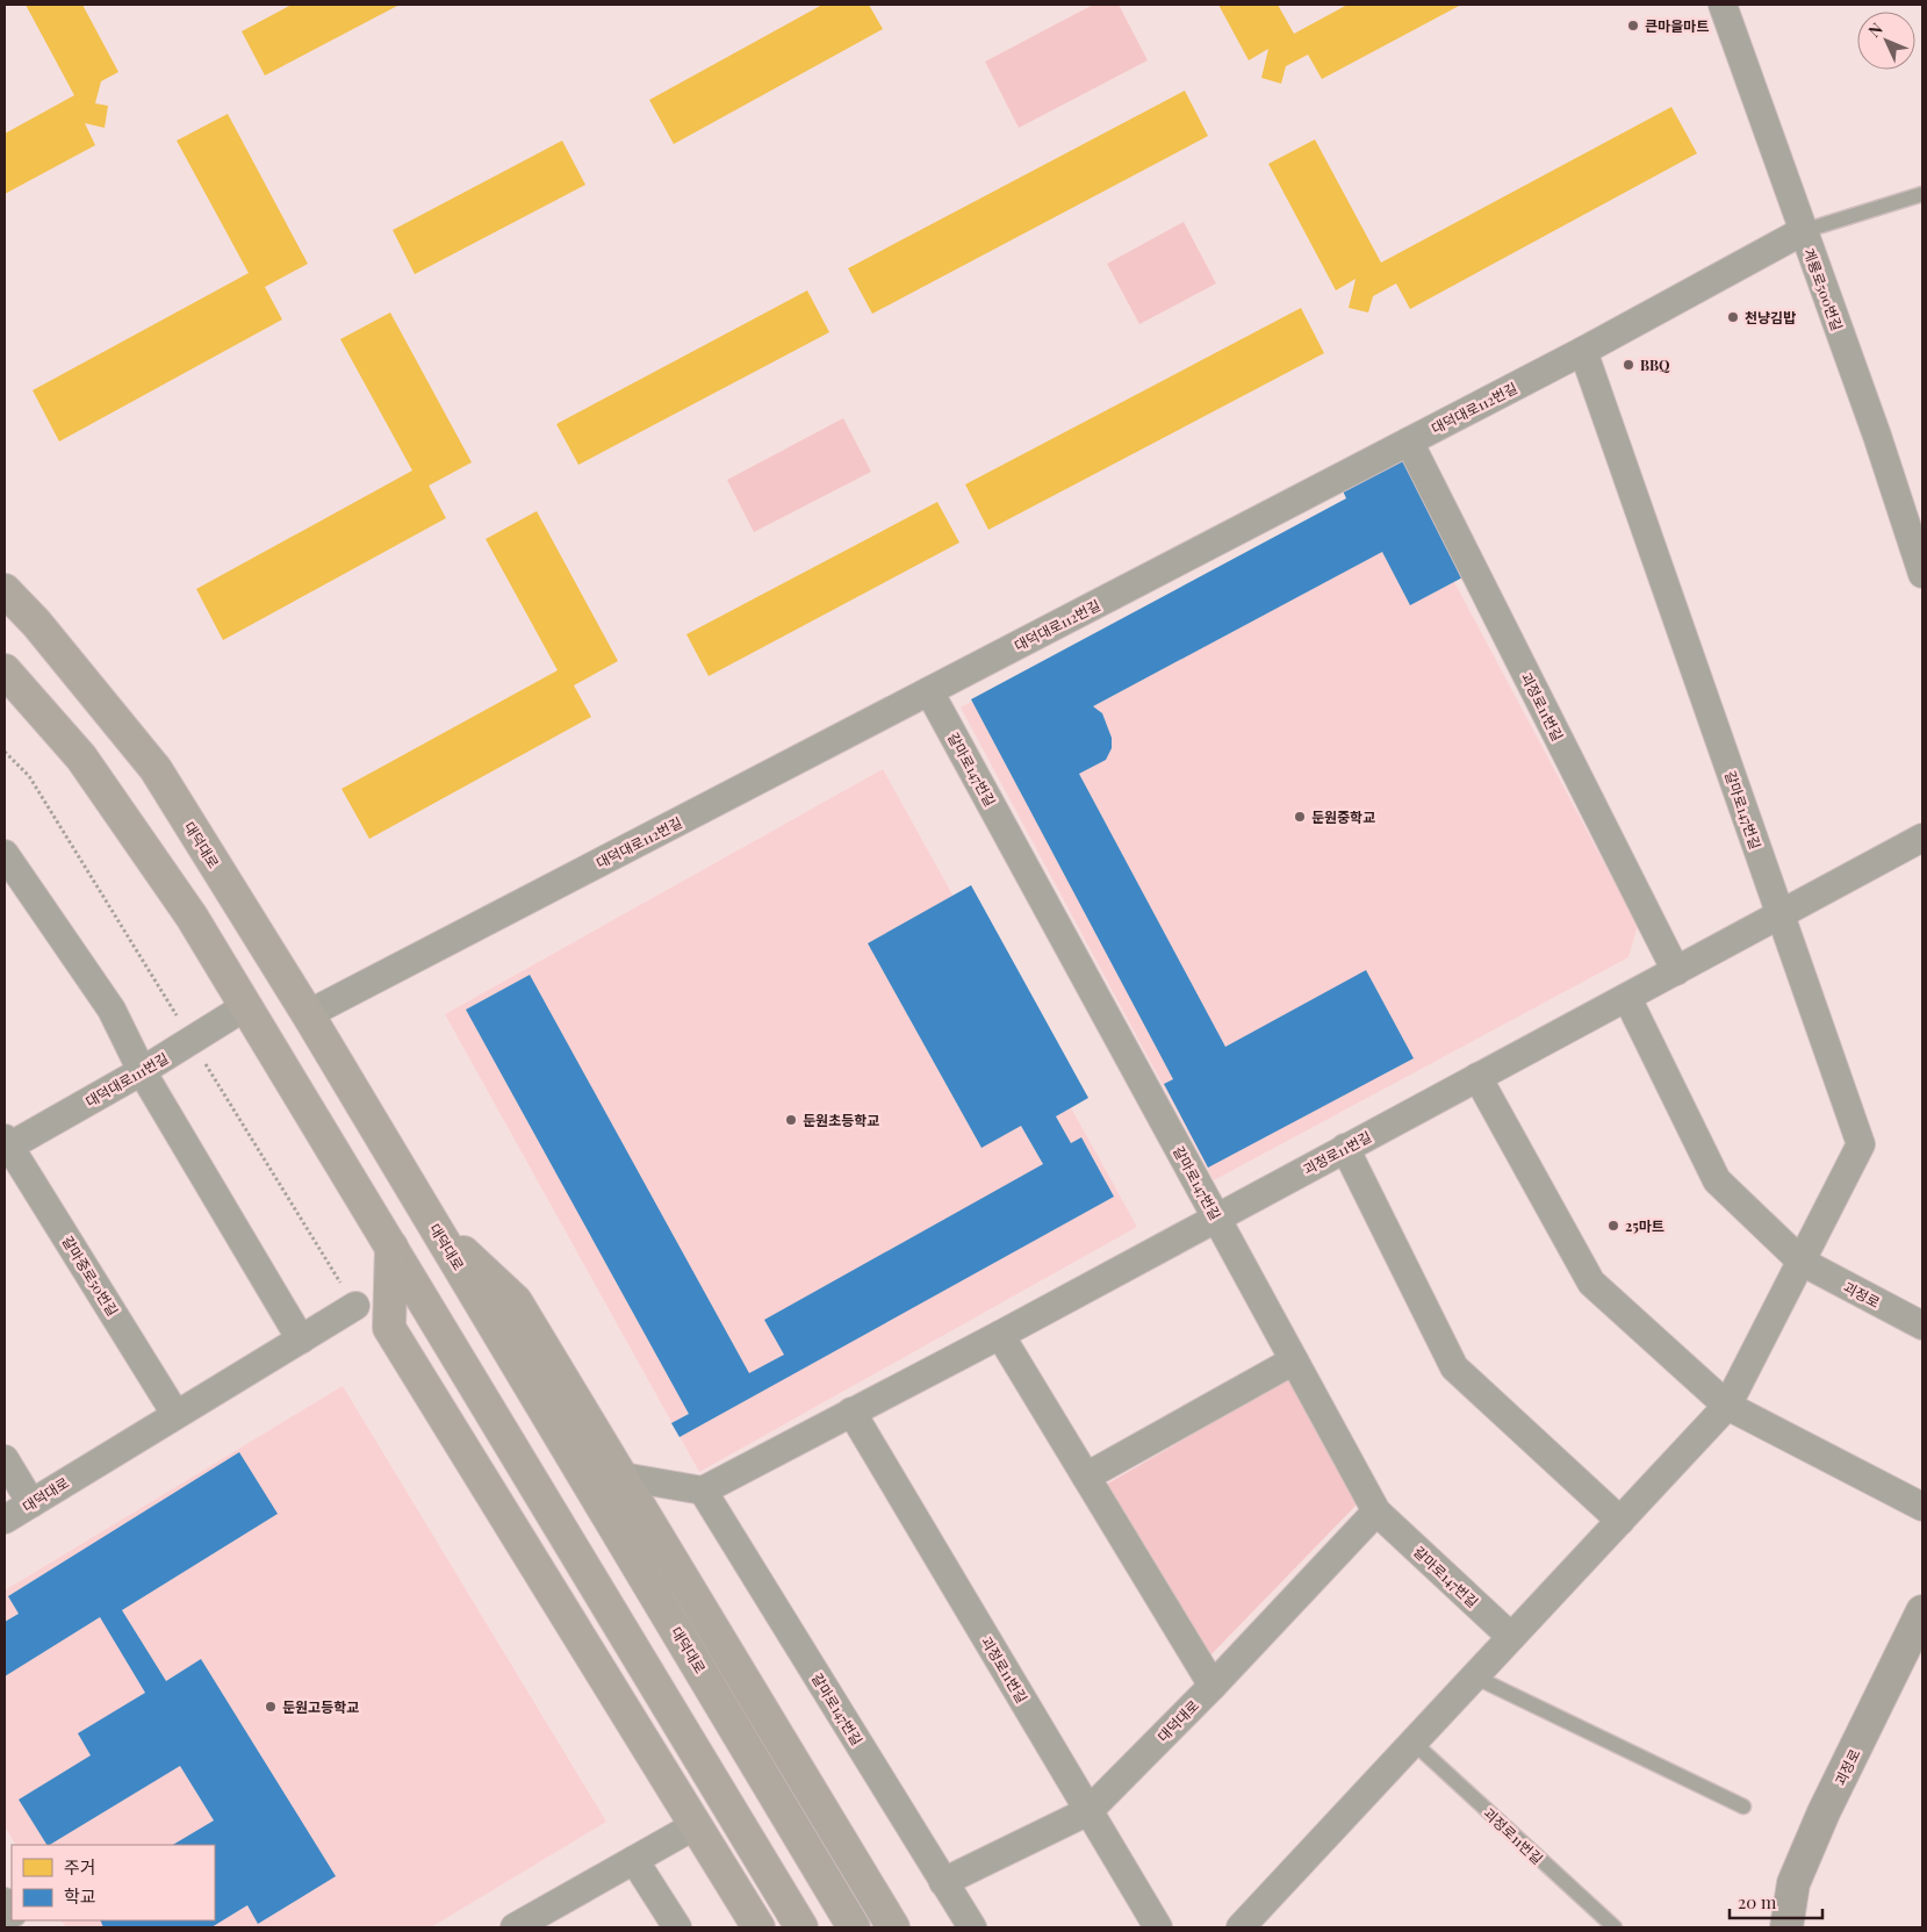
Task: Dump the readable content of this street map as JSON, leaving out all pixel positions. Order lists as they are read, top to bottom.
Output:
{
  "streets": {
    "main road": ["대덕대로", "괴정로"],
    "street": [
      "계룡로500번길",
      "대덕대로112번길",
      "괴정로11번길",
      "갈마로147번길",
      "대덕대로111번길",
      "갈마중로50번길"
    ]
  },
  "crossings": [
    ["계룡로500번길", "대덕대로112번길"],
    ["대덕대로112번길", "괴정로11번길"],
    ["대덕대로112번길", "갈마로147번길"],
    ["대덕대로112번길", "대덕대로"],
    ["괴정로11번길", "갈마로147번길"],
    ["괴정로11번길", "대덕대로"],
    ["갈마로147번길", "대덕대로"],
    ["갈마로147번길", "괴정로"],
    ["대덕대로", "갈마중로50번길"],
    ["대덕대로111번길", "갈마중로50번길"]
  ],
  "places": [
    "큰마을마트",
    "천냥김밥",
    "BBQ",
    "둔원중학교",
    "둔원초등학교",
    "25마트",
    "둔원고등학교"
  ],
  "legend": ["주거", "학교"],
  "scale_bar": "20 m",
  "north": "top left"
}
